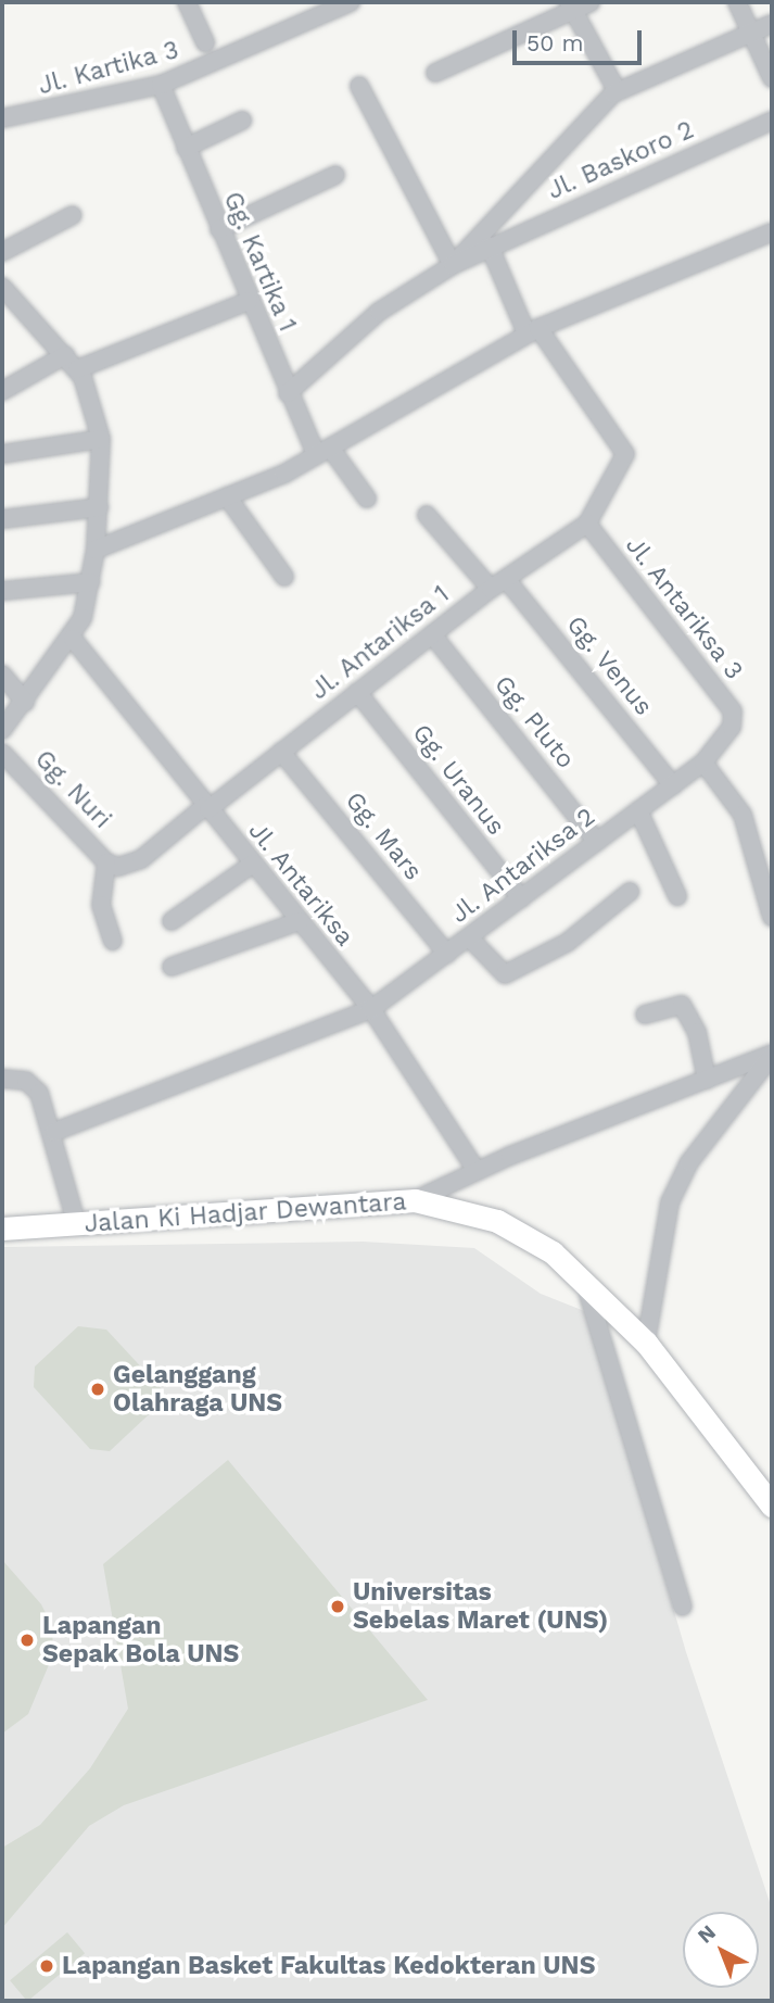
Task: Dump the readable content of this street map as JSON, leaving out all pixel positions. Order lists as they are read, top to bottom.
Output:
{
  "streets": {
    "main road": ["Jalan Ki Hadjar Dewantara"],
    "street": [
      "Jl. Kartika 3",
      "Jl. Baskoro 2",
      "Gg. Kartika 1",
      "Jl. Antariksa 3",
      "Jl. Antariksa 1",
      "Gg. Venus",
      "Gg. Pluto",
      "Gg. Uranus",
      "Gg. Nuri",
      "Gg. Mars",
      "Jl. Antariksa 2",
      "Jl. Antariksa"
    ]
  },
  "crossings": [
    ["Jl. Kartika 3", "Gg. Kartika 1"],
    ["Jl. Antariksa 3", "Jl. Antariksa 1"],
    ["Jl. Antariksa 3", "Jl. Antariksa 2"],
    ["Jl. Antariksa 1", "Gg. Venus"],
    ["Jl. Antariksa 1", "Gg. Pluto"],
    ["Jl. Antariksa 1", "Gg. Uranus"],
    ["Jl. Antariksa 1", "Gg. Nuri"],
    ["Jl. Antariksa 1", "Gg. Mars"],
    ["Jl. Antariksa 1", "Jl. Antariksa"],
    ["Gg. Venus", "Jl. Antariksa 2"],
    ["Gg. Pluto", "Jl. Antariksa 2"],
    ["Gg. Uranus", "Jl. Antariksa 2"],
    ["Gg. Mars", "Jl. Antariksa 2"],
    ["Jl. Antariksa 2", "Jl. Antariksa"]
  ],
  "places": [
    "Gelanggang Olahraga UNS",
    "Universitas Sebelas Maret (UNS)",
    "Lapangan Sepak Bola UNS",
    "Lapangan Basket Fakultas Kedokteran UNS"
  ],
  "scale_bar": "50 m",
  "north": "top left"
}
